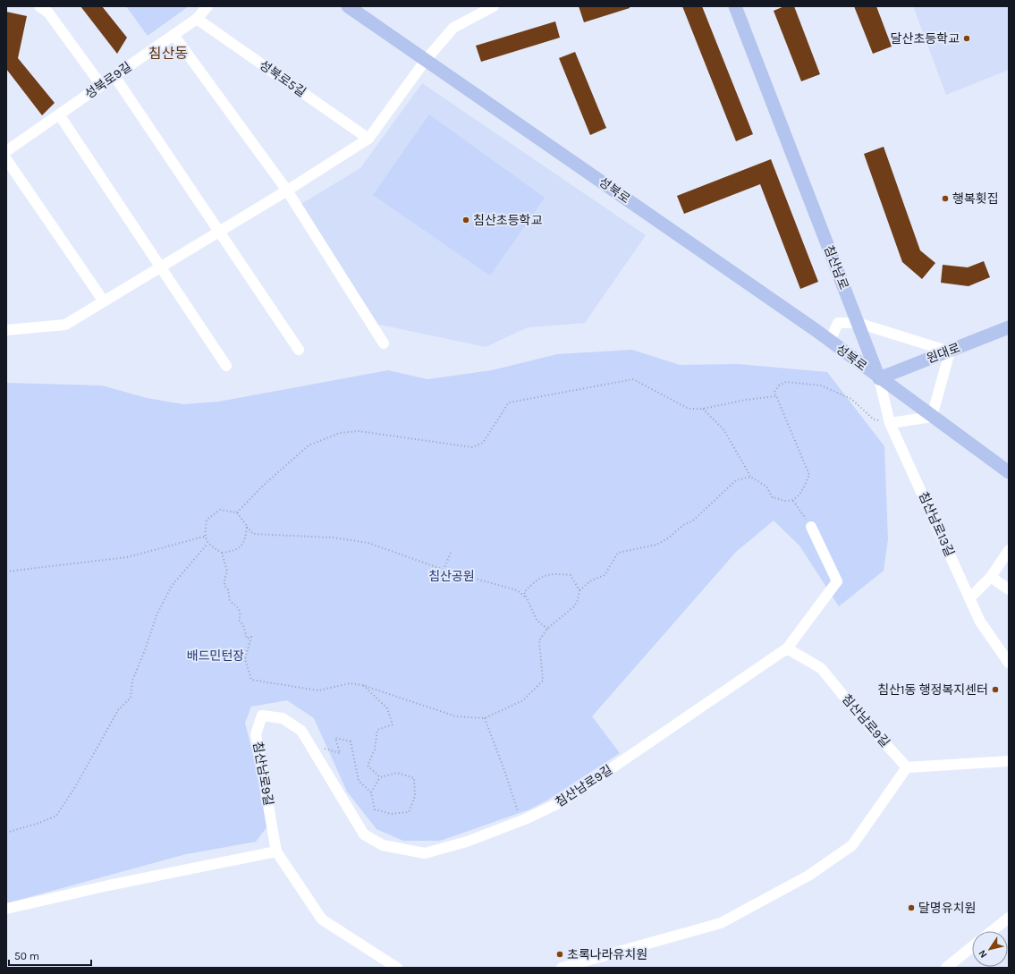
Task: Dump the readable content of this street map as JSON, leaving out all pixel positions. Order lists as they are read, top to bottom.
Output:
{
  "streets": {
    "main road": ["성북로", "침산남로", "원대로"],
    "street": [
      "성북로5길",
      "성북로9길",
      "침산남로13길",
      "침산남로9길"
    ]
  },
  "crossings": [
    ["성북로5길", "성북로9길"],
    ["성북로", "침산남로"],
    ["성북로", "원대로"],
    ["성북로", "침산남로13길"],
    ["침산남로", "원대로"],
    ["침산남로", "침산남로13길"],
    ["원대로", "침산남로13길"]
  ],
  "districts": ["침산동"],
  "parks": ["침산공원", "배드민턴장"],
  "places": [
    "달산초등학교",
    "행복횟집",
    "침산초등학교",
    "침산1동 행정복지센터",
    "달명유치원",
    "초록나라유치원"
  ],
  "scale_bar": "50 m",
  "north": "bottom left"
}
